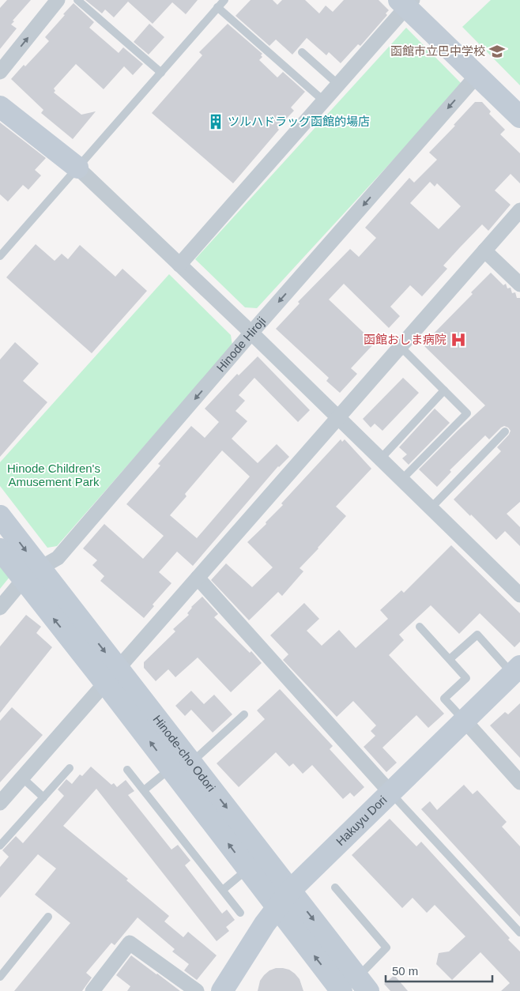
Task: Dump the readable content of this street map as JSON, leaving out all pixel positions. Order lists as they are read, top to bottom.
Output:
{
  "streets": {
    "street": ["Hinode Hiroji", "Hinode-cho Odori", "Hakuyu Dori"]
  },
  "crossings": [
    ["Hinode Hiroji", "Hinode-cho Odori"],
    ["Hinode-cho Odori", "Hakuyu Dori"]
  ],
  "parks": ["Hinode Children's Amusement Park"],
  "places": {
    "school or university": ["函館市立巴中学校"],
    "building": ["ツルハドラッグ函館的場店"],
    "hospital": ["函館おしま病院"]
  },
  "scale_bar": "50 m"
}
